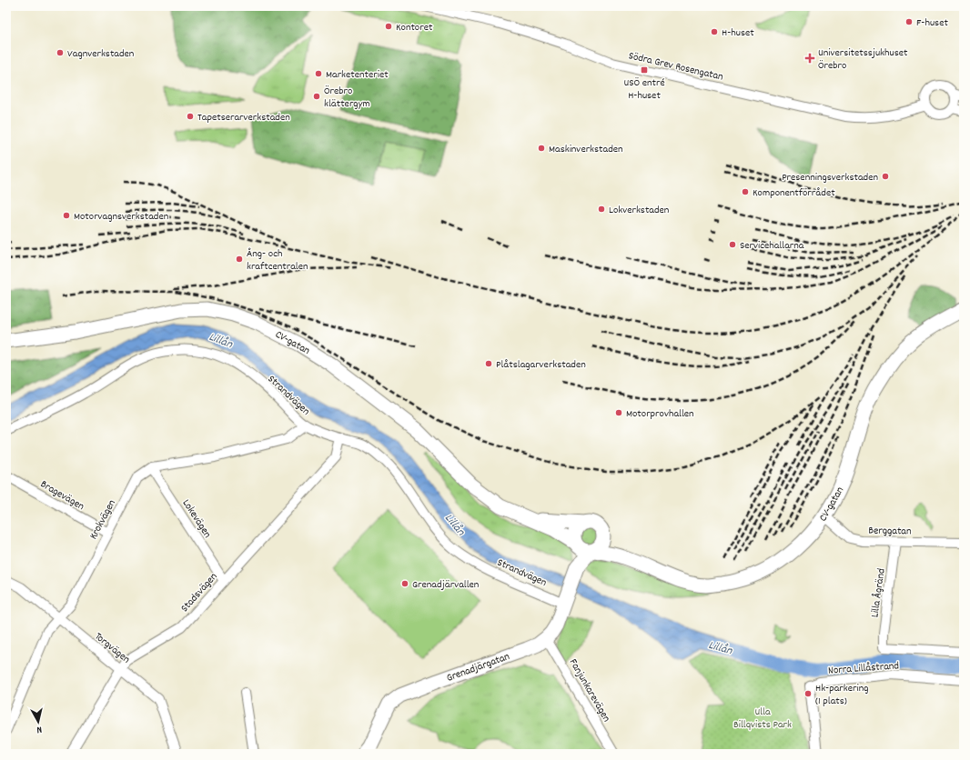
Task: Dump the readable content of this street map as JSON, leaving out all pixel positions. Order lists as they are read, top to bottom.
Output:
{
  "streets": {
    "street": [
      "Södra Grev Rosengatan",
      "CV-gatan",
      "Strandvägen",
      "Bragevägen",
      "Lokevägen",
      "Krokvägen",
      "Berggatan",
      "Stadsvägen",
      "Lilla Ågränd",
      "Torgvägen",
      "Grenadjärgatan",
      "Norra Lillåstrand",
      "Fanjunkarevägen"
    ]
  },
  "crossings": [
    ["CV-gatan", "Berggatan"],
    ["CV-gatan", "Grenadjärgatan"],
    ["Strandvägen", "Krokvägen"],
    ["Strandvägen", "Stadsvägen"],
    ["Strandvägen", "Grenadjärgatan"],
    ["Bragevägen", "Krokvägen"],
    ["Lokevägen", "Krokvägen"],
    ["Lokevägen", "Stadsvägen"],
    ["Krokvägen", "Torgvägen"],
    ["Berggatan", "Lilla Ågränd"],
    ["Stadsvägen", "Torgvägen"],
    ["Grenadjärgatan", "Fanjunkarevägen"]
  ],
  "water": ["Lillån"],
  "parks": ["Ulla Billqvists Park"],
  "places": {
    "other": [
      "F-huset",
      "Kontoret",
      "H-huset",
      "Vagnverkstaden",
      "Marketenteriet",
      "Örebro klättergym",
      "Tapetserarverkstaden",
      "Maskinverkstaden",
      "Presenningsverkstaden",
      "Komponentförrådet",
      "Lokverkstaden",
      "Motorvagnsverkstaden",
      "Servicehallarna",
      "Ång- och kraftcentralen",
      "Plåtslagarverkstaden",
      "Motorprovhallen",
      "Grenadjärvallen",
      "Hk-parkering (1 plats)"
    ],
    "health": ["Universitetssjukhuset Örebro"],
    "transit": ["USÖ entré H-huset"]
  },
  "north": "bottom"
}
